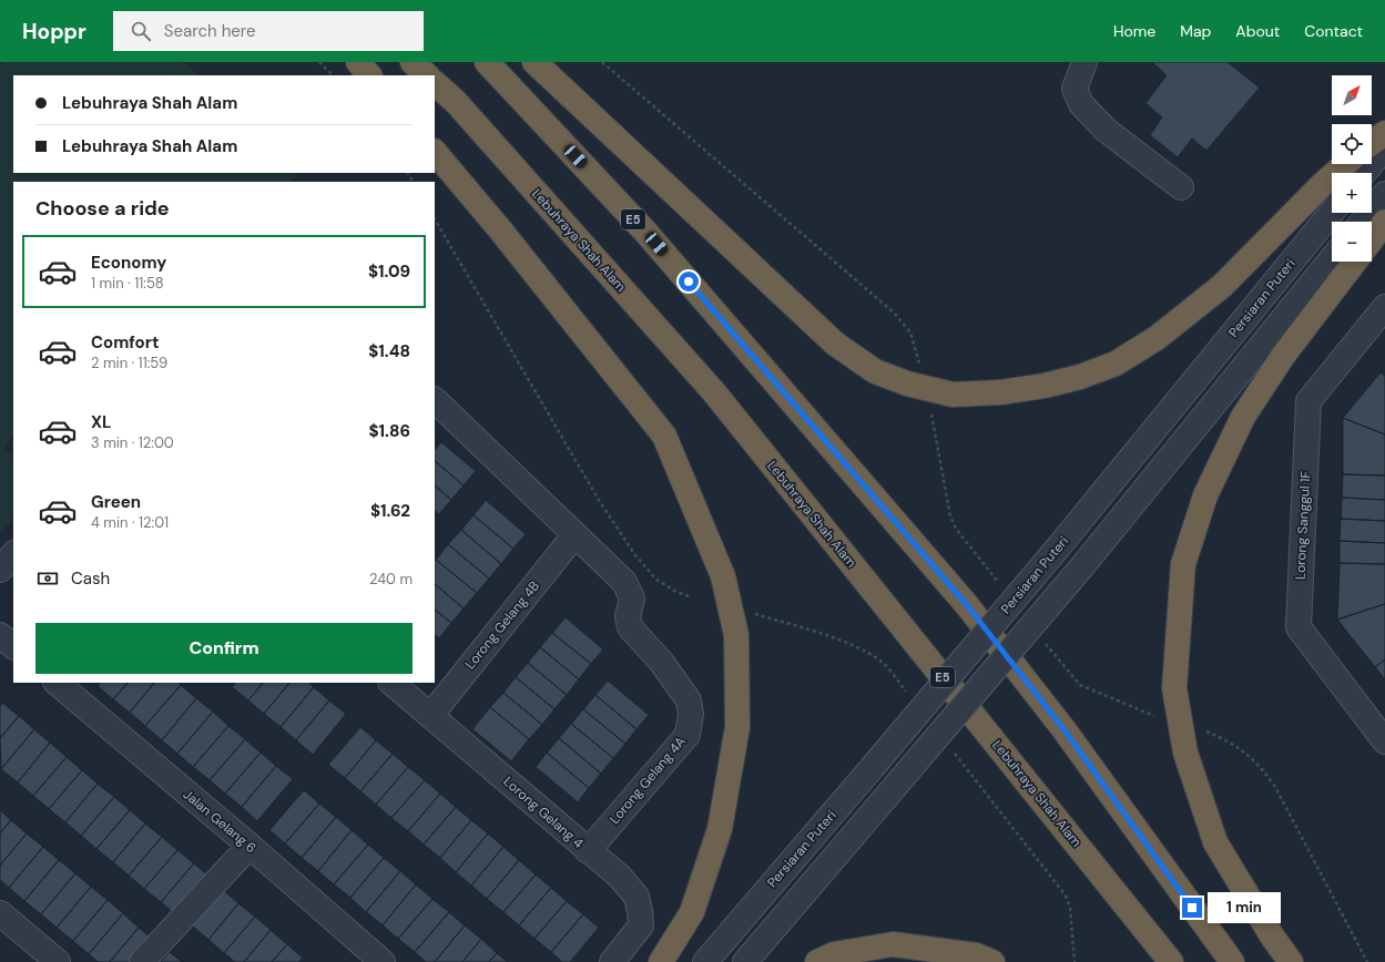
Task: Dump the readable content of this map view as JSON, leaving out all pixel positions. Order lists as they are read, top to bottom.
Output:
{
  "streets": {
    "highway": ["E5", "Lebuhraya Shah Alam"],
    "street": [
      "Persiaran Puteri",
      "Lorong Sanggul 1F",
      "Lorong Gelang 4B",
      "Lorong Gelang 4A",
      "Lorong Gelang 4",
      "Jalan Gelang 6"
    ]
  },
  "crossings": [
    ["Lorong Gelang 4B", "Lorong Gelang 4A"],
    ["Lorong Gelang 4B", "Lorong Gelang 4"],
    ["Lorong Gelang 4A", "Lorong Gelang 4"]
  ],
  "north": "top right",
  "page": {
    "header": "Hoppr",
    "search": "Search here",
    "nav": [
      "Home",
      "Map",
      "About",
      "Contact"
    ],
    "map_buttons": ["+", "−"],
    "banner": ["Lebuhraya Shah Alam", "Lebuhraya Shah Alam"],
    "heading": "Choose a ride",
    "list": [
      {
        "name": "Economy",
        "note": "1 min · 11:58",
        "value": "$1.09"
      },
      {
        "name": "Comfort",
        "note": "2 min · 11:59",
        "value": "$1.48"
      },
      {
        "name": "XL",
        "note": "3 min · 12:00",
        "value": "$1.86"
      },
      {
        "name": "Green",
        "note": "4 min · 12:01",
        "value": "$1.62"
      }
    ],
    "pay": ["Cash", "240 m"],
    "buttons": "Confirm",
    "bubble": "1 min"
  }
}
